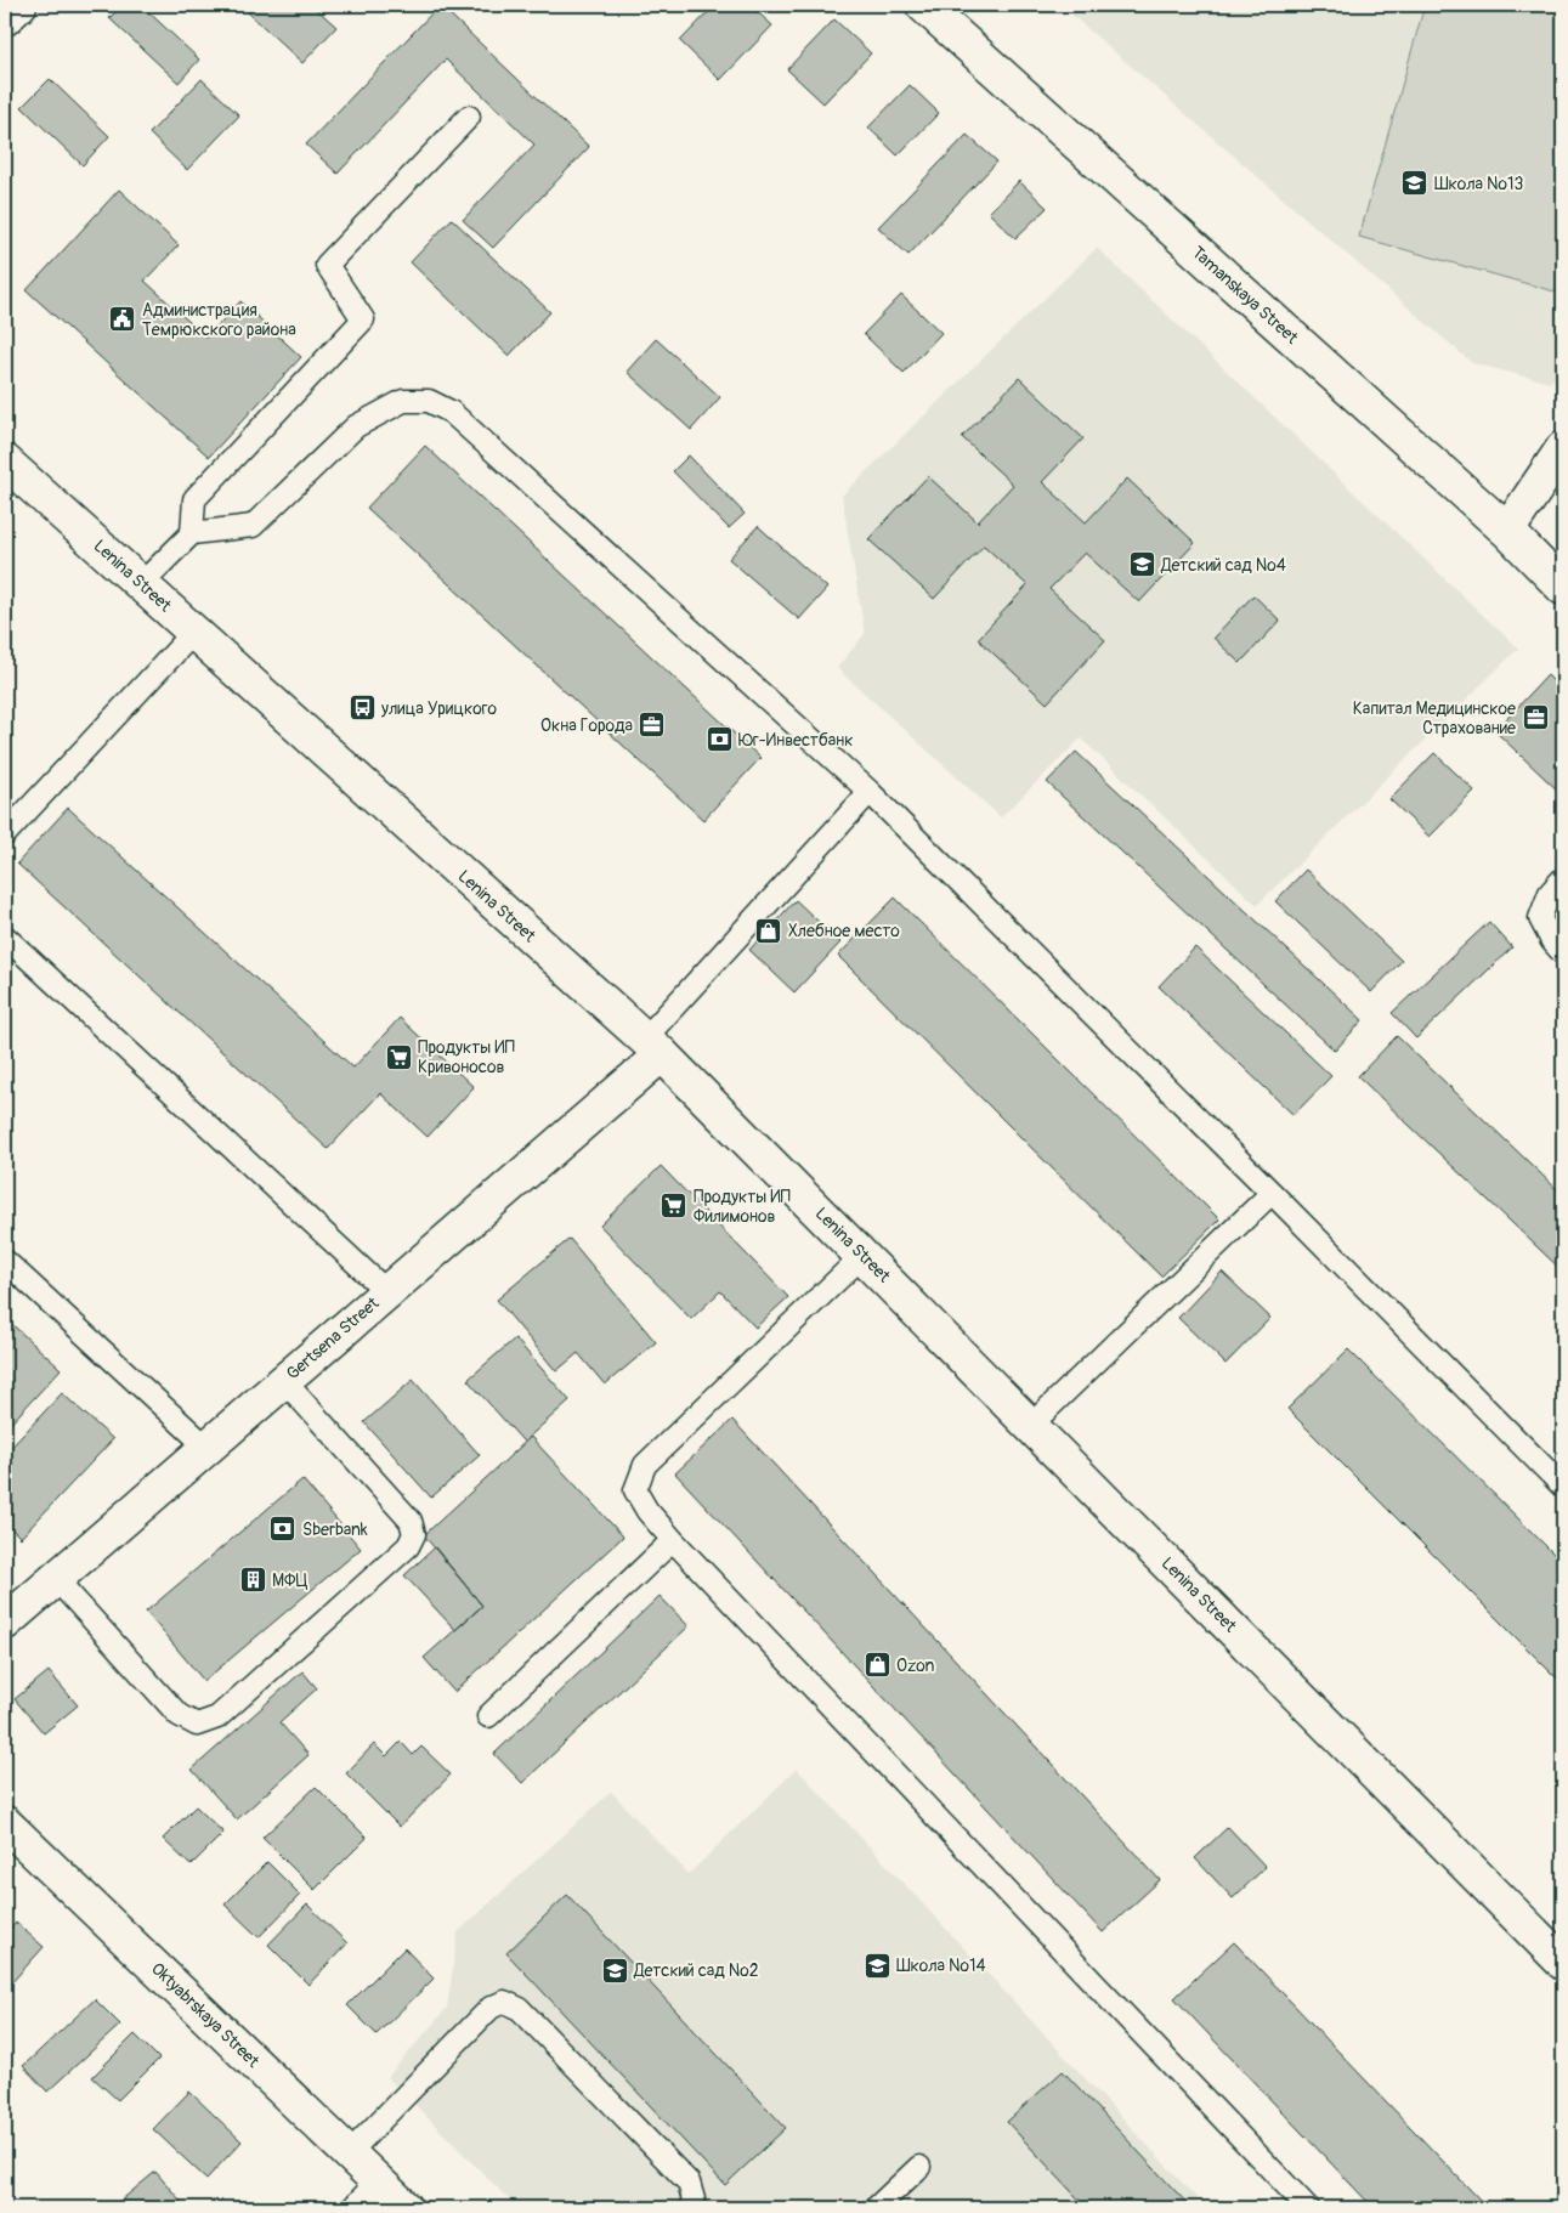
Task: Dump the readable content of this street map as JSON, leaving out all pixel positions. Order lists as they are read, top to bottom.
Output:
{
  "streets": {
    "street": [
      "Tamanskaya Street",
      "Lenina Street",
      "Gertsena Street",
      "Oktyabrskaya Street"
    ]
  },
  "crossings": [
    ["Lenina Street", "Gertsena Street"]
  ],
  "places": {
    "school or university": [
      "Школа №13",
      "Детский сад №4",
      "Школа №14",
      "Детский сад №2"
    ],
    "public building": ["Администрация Темрюкского района"],
    "bus stop": ["улица Урицкого"],
    "office": ["Капитал Медицинское Страхование", "Окна Города"],
    "bank": ["Юг-Инвестбанк", "Sberbank"],
    "shop": ["Хлебное место", "Ozon"],
    "supermarket": ["Продукты ИП Кривоносов", "Продукты ИП Филимонов"],
    "building": ["МФЦ"]
  }
}
